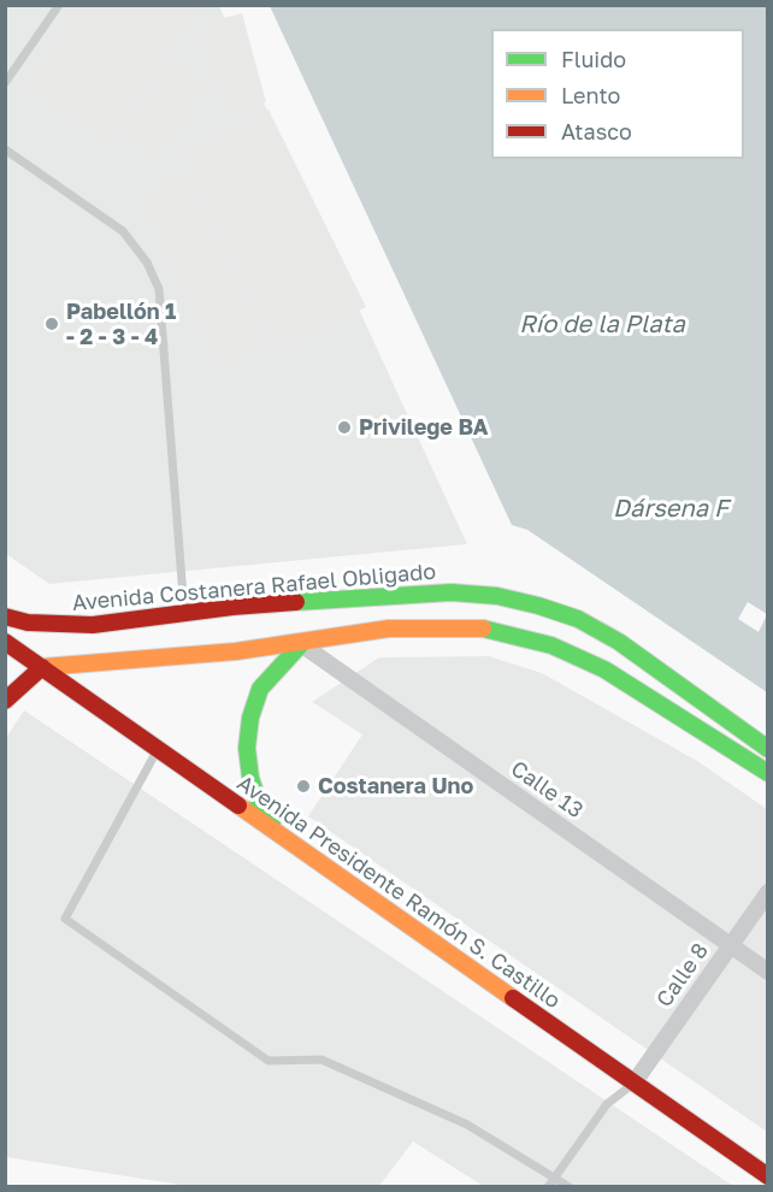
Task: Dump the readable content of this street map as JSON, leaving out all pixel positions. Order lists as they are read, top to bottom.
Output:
{
  "streets": {
    "main road": ["Avenida Costanera Rafael Obligado", "Avenida Presidente Ramón S. Castillo"],
    "street": ["Calle 13", "Calle 8"]
  },
  "crossings": [
    ["Calle 13", "Calle 8"],
    ["Avenida Presidente Ramón S. Castillo", "Calle 8"]
  ],
  "water": ["Río de la Plata", "Dársena F"],
  "places": ["Pabellón 1 - 2 - 3 - 4", "Privilege BA", "Costanera Uno"],
  "legend": ["Fluido", "Lento", "Atasco"]
}
